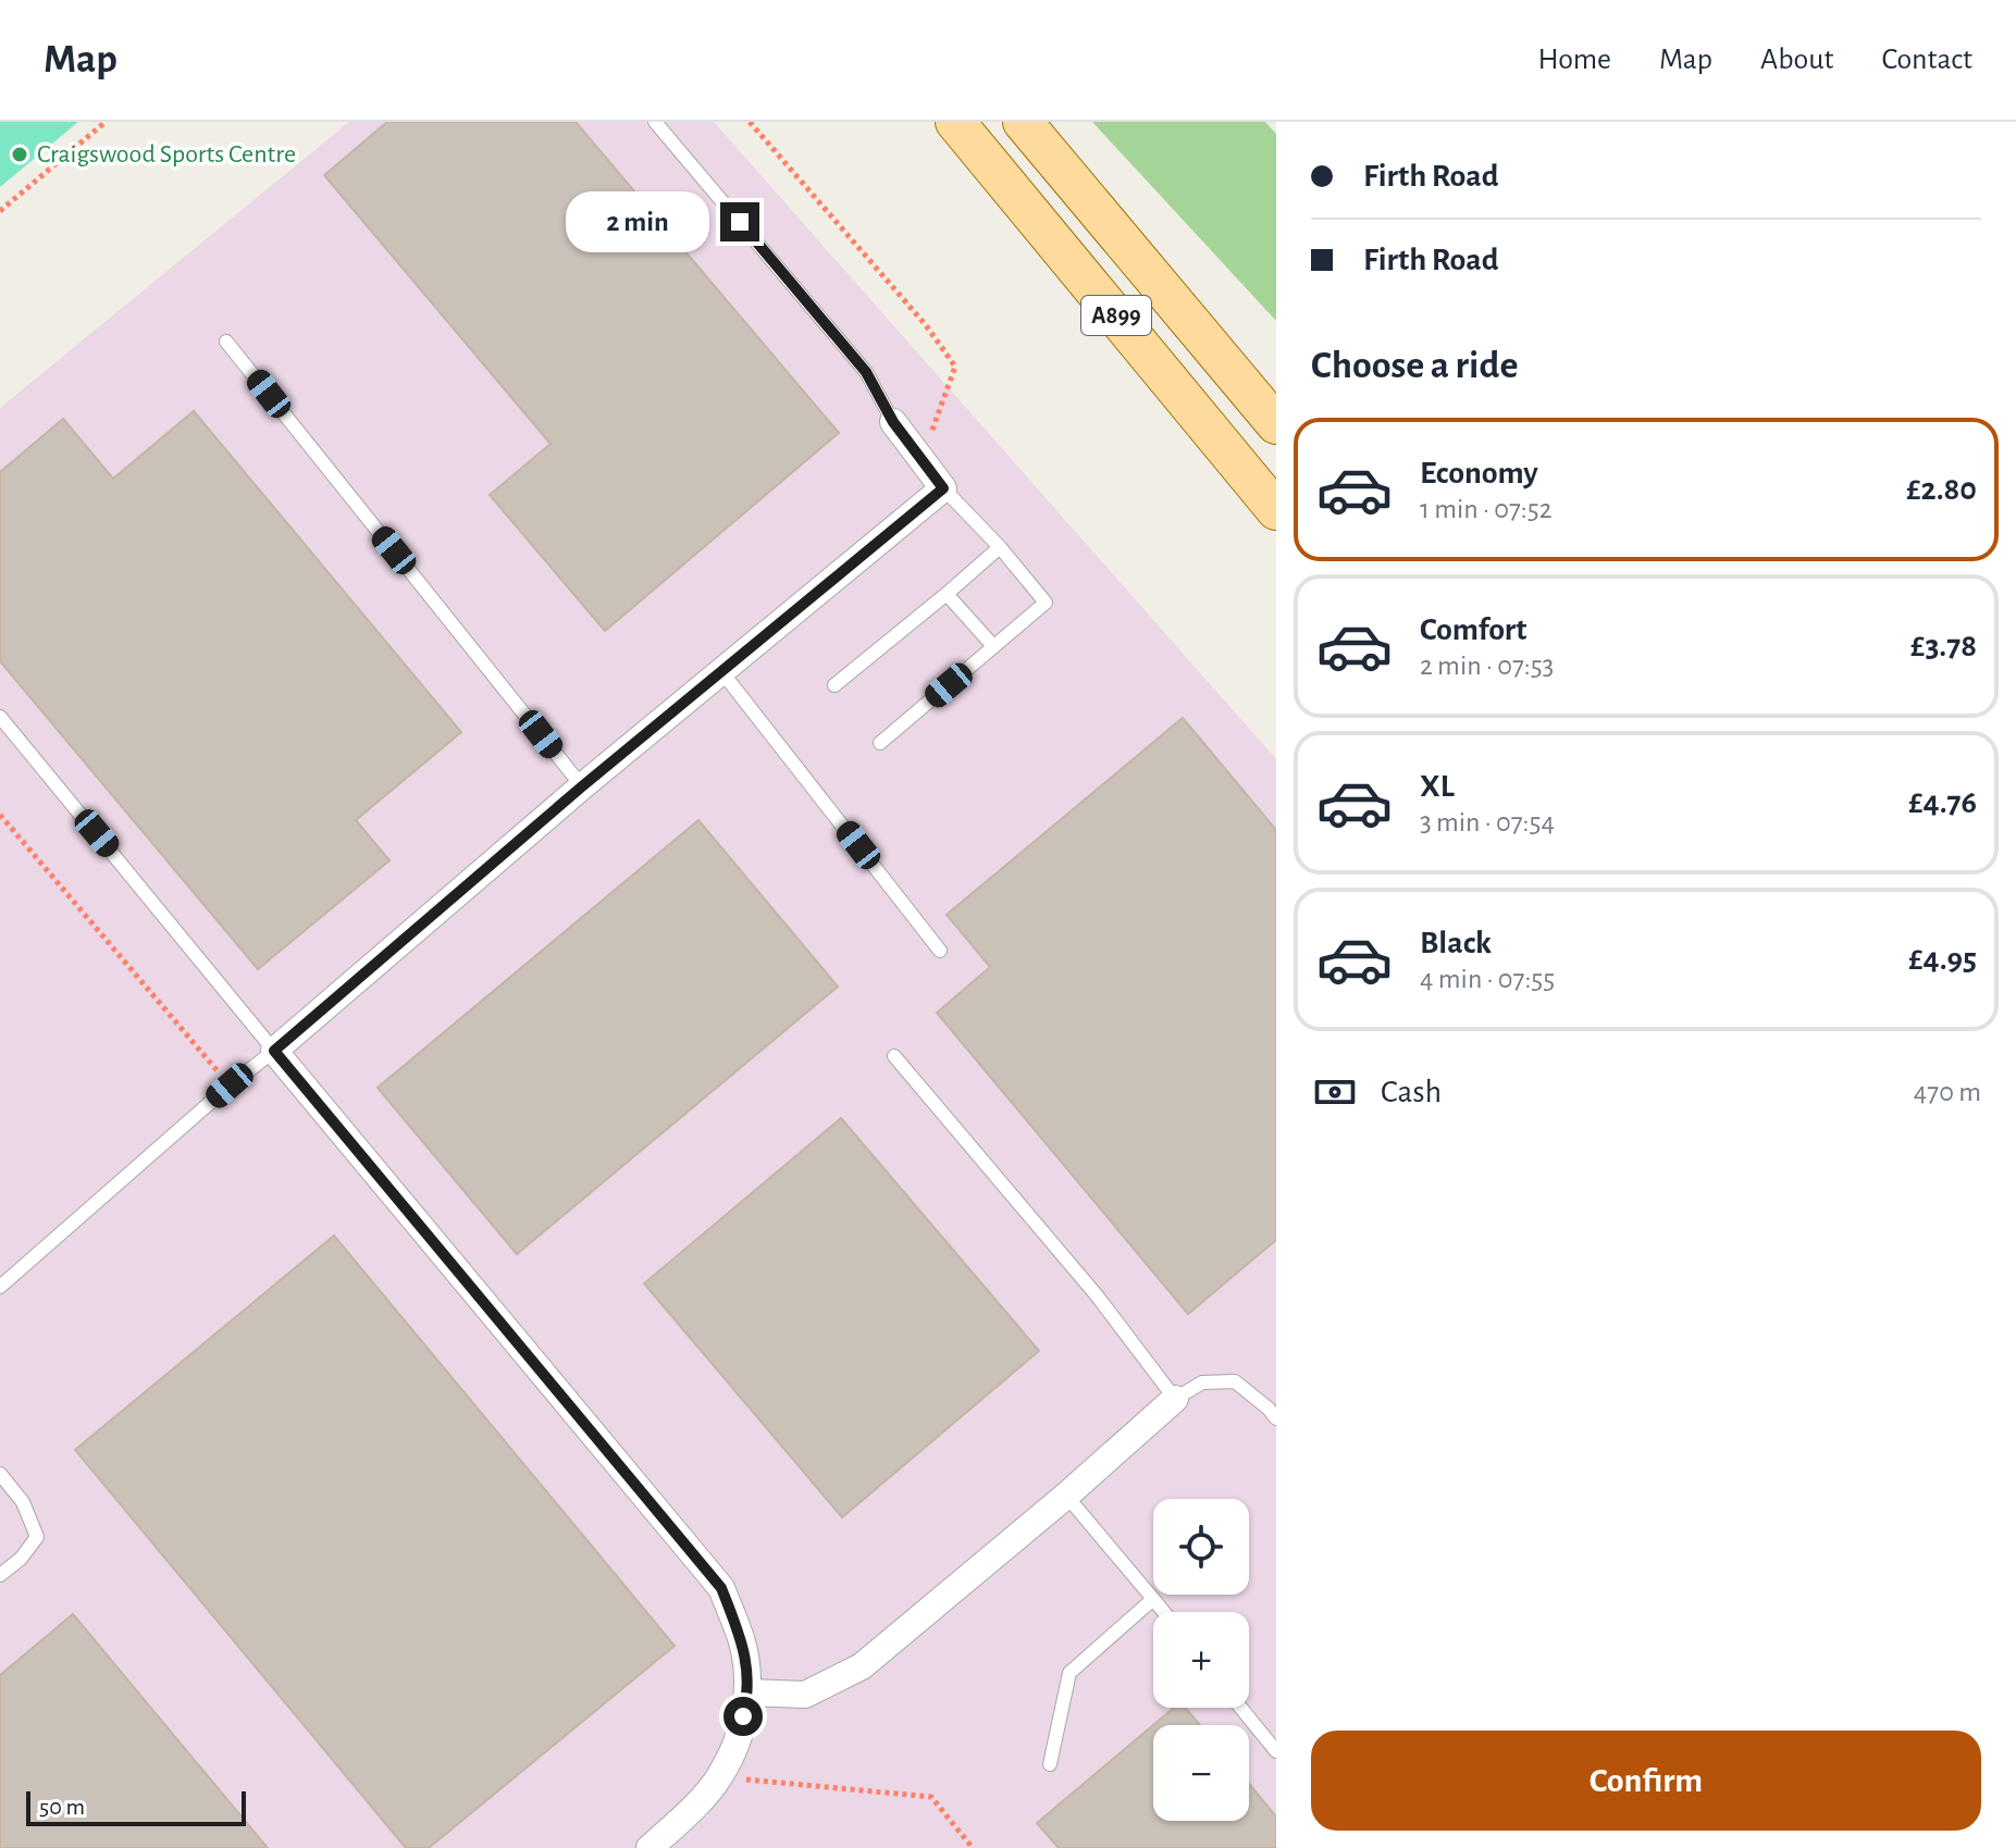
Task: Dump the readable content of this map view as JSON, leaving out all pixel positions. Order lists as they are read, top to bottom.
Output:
{
  "streets": {
    "main road": ["A899"]
  },
  "places": ["Craigswood Sports Centre"],
  "scale_bar": "50 m",
  "page": {
    "header": "Map",
    "nav": [
      "Home",
      "Map",
      "About",
      "Contact"
    ],
    "banner": ["Firth Road", "Firth Road"],
    "bubble": "2 min",
    "heading": "Choose a ride",
    "list": [
      {
        "name": "Economy",
        "note": "1 min · 07:52",
        "value": "£2.80"
      },
      {
        "name": "Comfort",
        "note": "2 min · 07:53",
        "value": "£3.78"
      },
      {
        "name": "XL",
        "note": "3 min · 07:54",
        "value": "£4.76"
      },
      {
        "name": "Black",
        "note": "4 min · 07:55",
        "value": "£4.95"
      }
    ],
    "pay": ["Cash", "470 m"],
    "map_buttons": ["+", "−"],
    "buttons": "Confirm",
    "scale": "50 m"
  }
}
